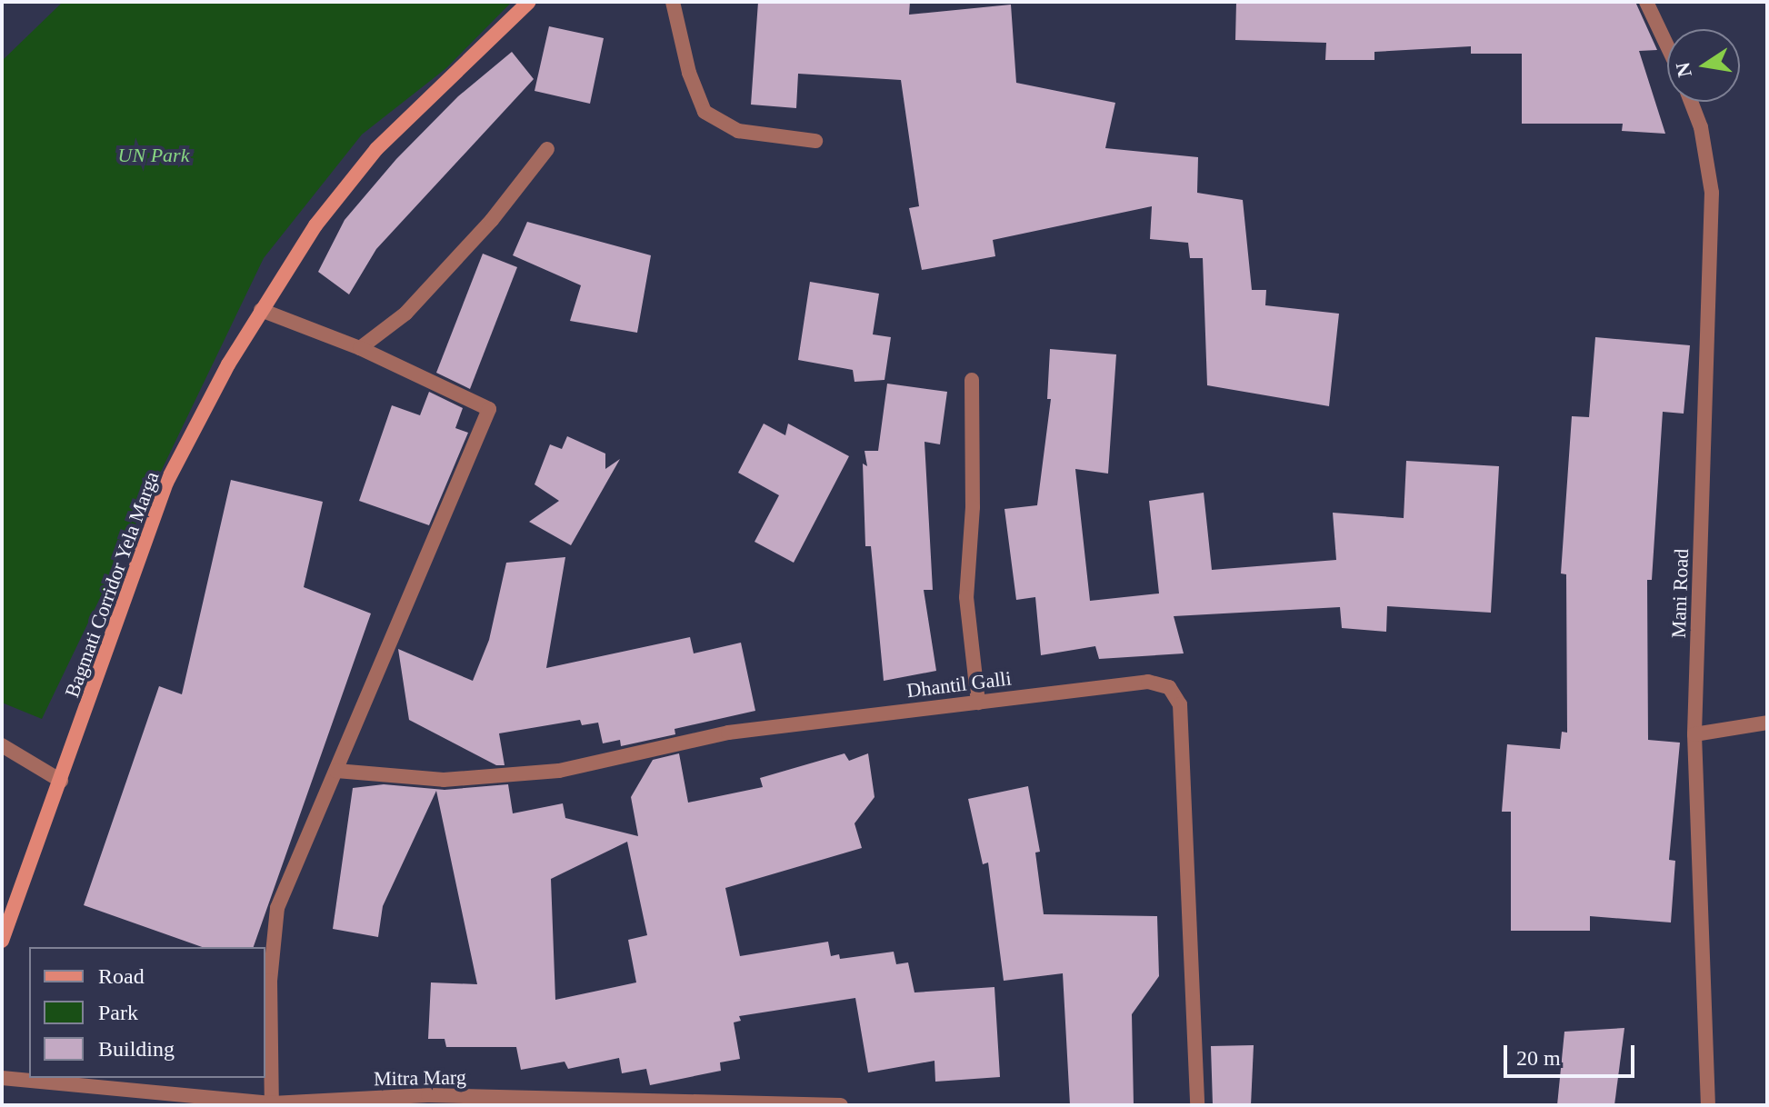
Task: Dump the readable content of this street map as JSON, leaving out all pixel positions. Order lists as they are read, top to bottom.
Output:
{
  "streets": {
    "main road": ["Bagmati Corridor Yela Marga"],
    "street": ["Mani Road", "Dhantil Galli", "Mitra Marg"]
  },
  "parks": ["UN Park"],
  "legend": ["Road", "Park", "Building"],
  "scale_bar": "20 m",
  "north": "left"
}
